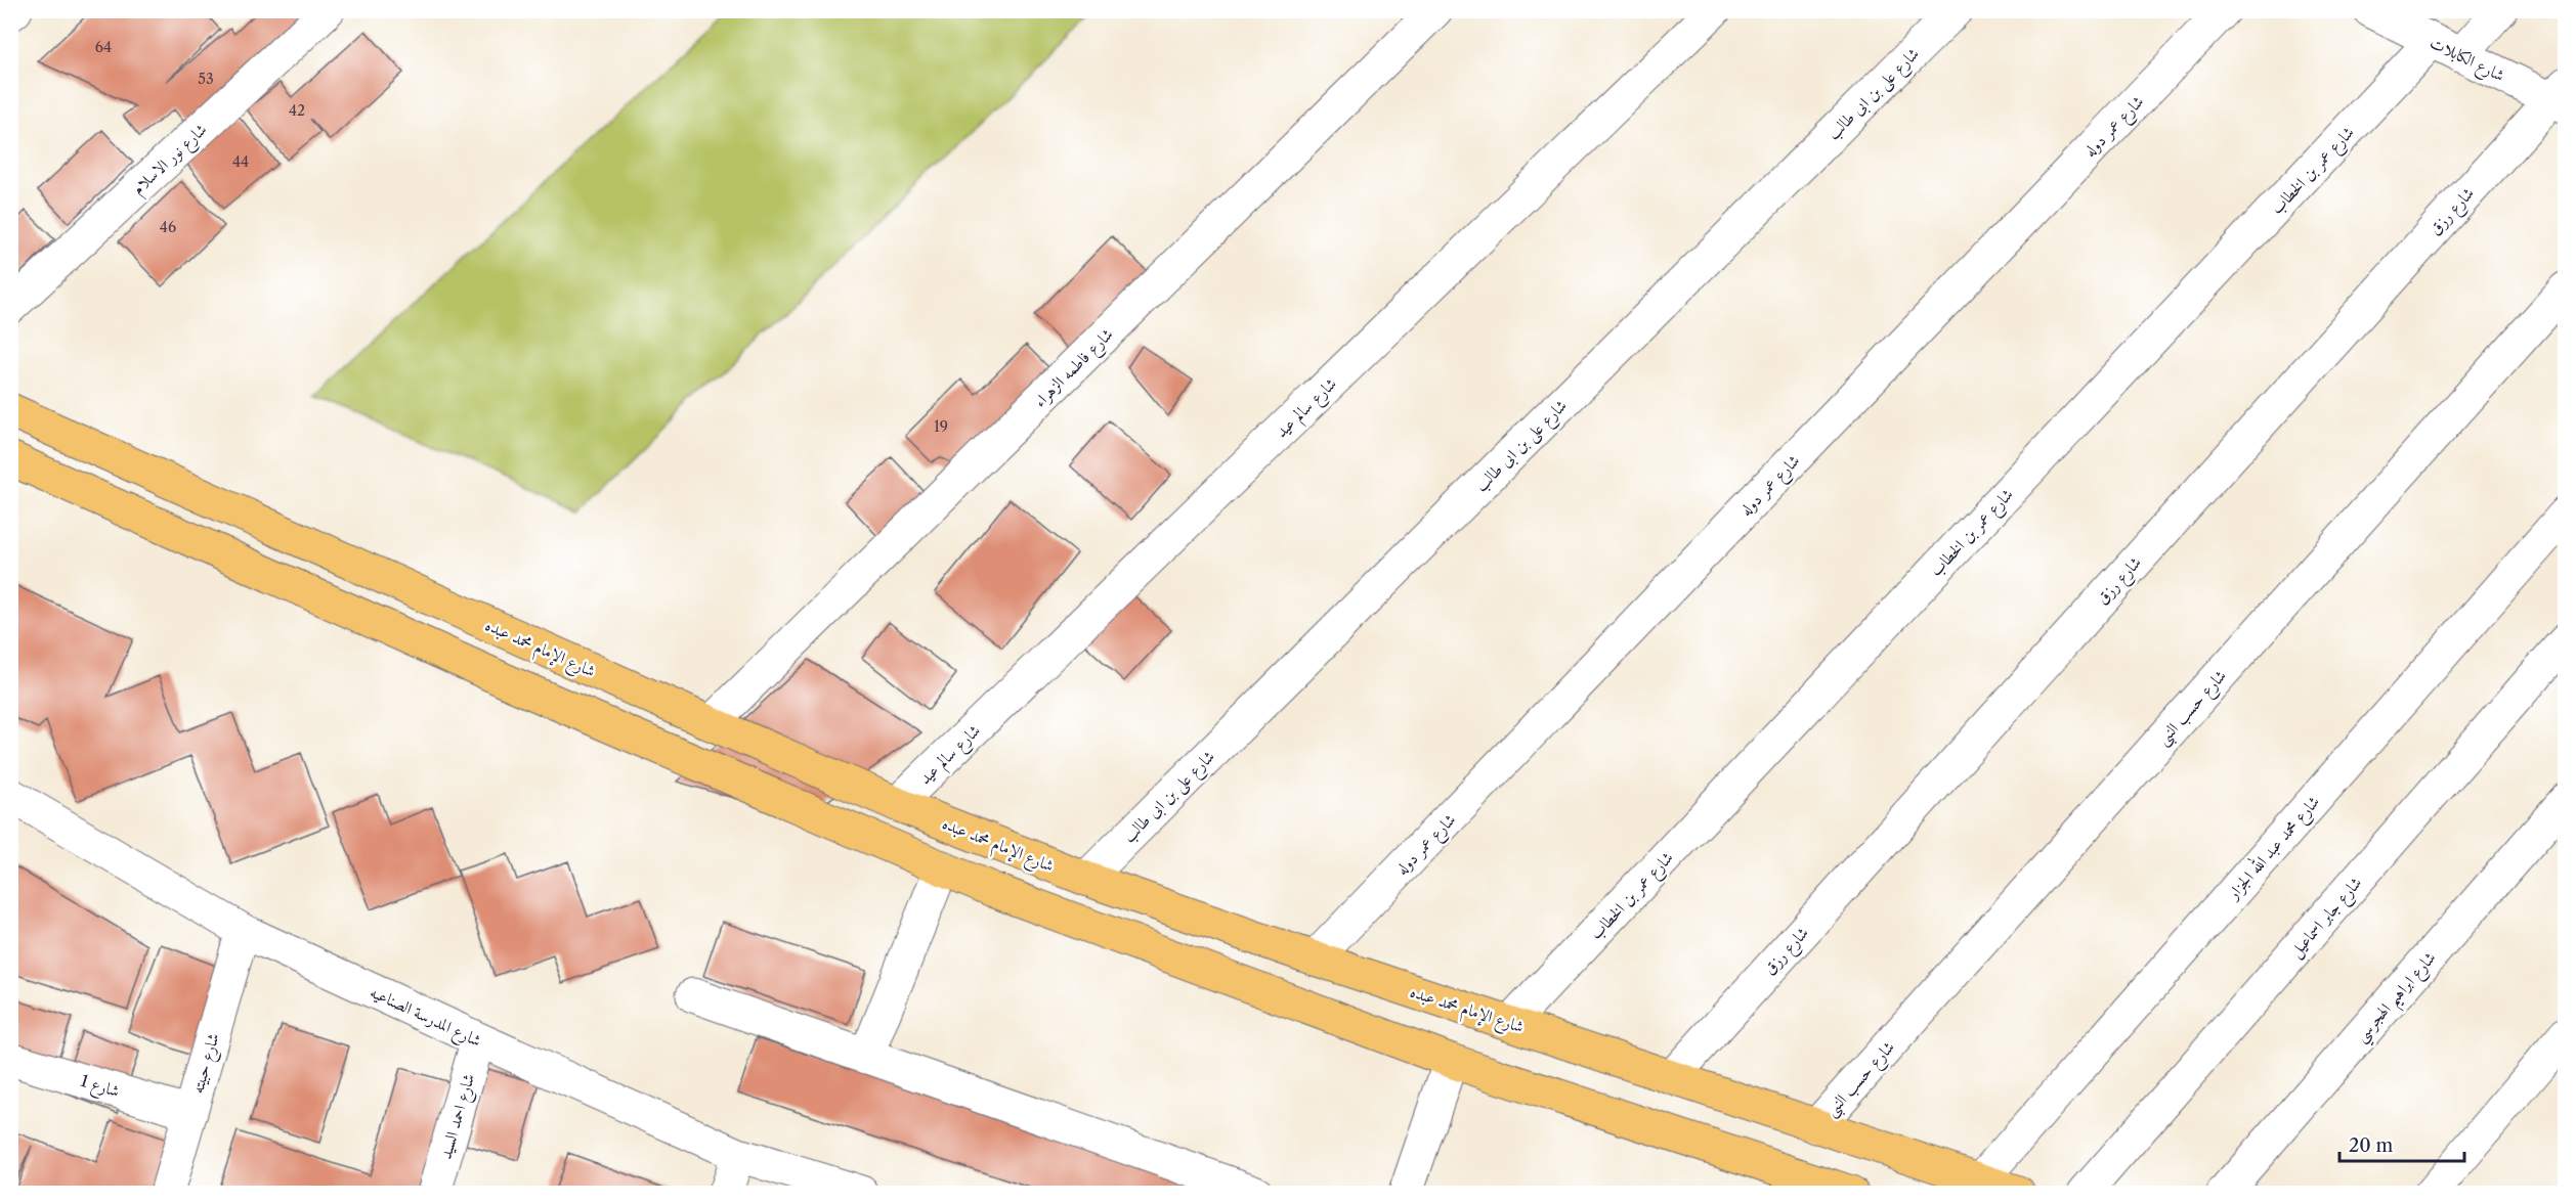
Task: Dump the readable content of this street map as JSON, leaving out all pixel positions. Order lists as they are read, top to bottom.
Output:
{
  "streets": {
    "main road": ["شارع الإمام محمد عبده"],
    "street": [
      "شارع الكابلات",
      "شارع على بن ابى طالب",
      "شارع عمر دوله",
      "شارع نور الاسلام",
      "شارع عمر بن الخطاب",
      "شارع رزق",
      "شارع فاطمه الزهراء",
      "شارع سالم عيد",
      "شارع حسب النبى",
      "شارع محمد عبد الله الجزار",
      "شارع جابر اسماعيل",
      "شارع ابراهيم الهجرسي",
      "شارع المدرسة الصناعيه",
      "شارع حبيته",
      "شارع 1",
      "شارع احمد السيد"
    ]
  },
  "crossings": [
    ["شارع الكابلات", "شارع عمر بن الخطاب"],
    ["شارع الكابلات", "شارع رزق"],
    ["شارع على بن ابى طالب", "شارع الإمام محمد عبده"],
    ["شارع عمر دوله", "شارع الإمام محمد عبده"],
    ["شارع عمر بن الخطاب", "شارع الإمام محمد عبده"],
    ["شارع رزق", "شارع الإمام محمد عبده"],
    ["شارع فاطمه الزهراء", "شارع الإمام محمد عبده"],
    ["شارع سالم عيد", "شارع الإمام محمد عبده"],
    ["شارع الإمام محمد عبده", "شارع حسب النبى"],
    ["شارع الإمام محمد عبده", "شارع محمد عبد الله الجزار"],
    ["شارع المدرسة الصناعيه", "شارع حبيته"],
    ["شارع المدرسة الصناعيه", "شارع احمد السيد"],
    ["شارع حبيته", "شارع 1"]
  ],
  "house_numbers": [
    "64",
    "53",
    "42",
    "44",
    "46",
    "19"
  ],
  "scale_bar": "20 m"
}
